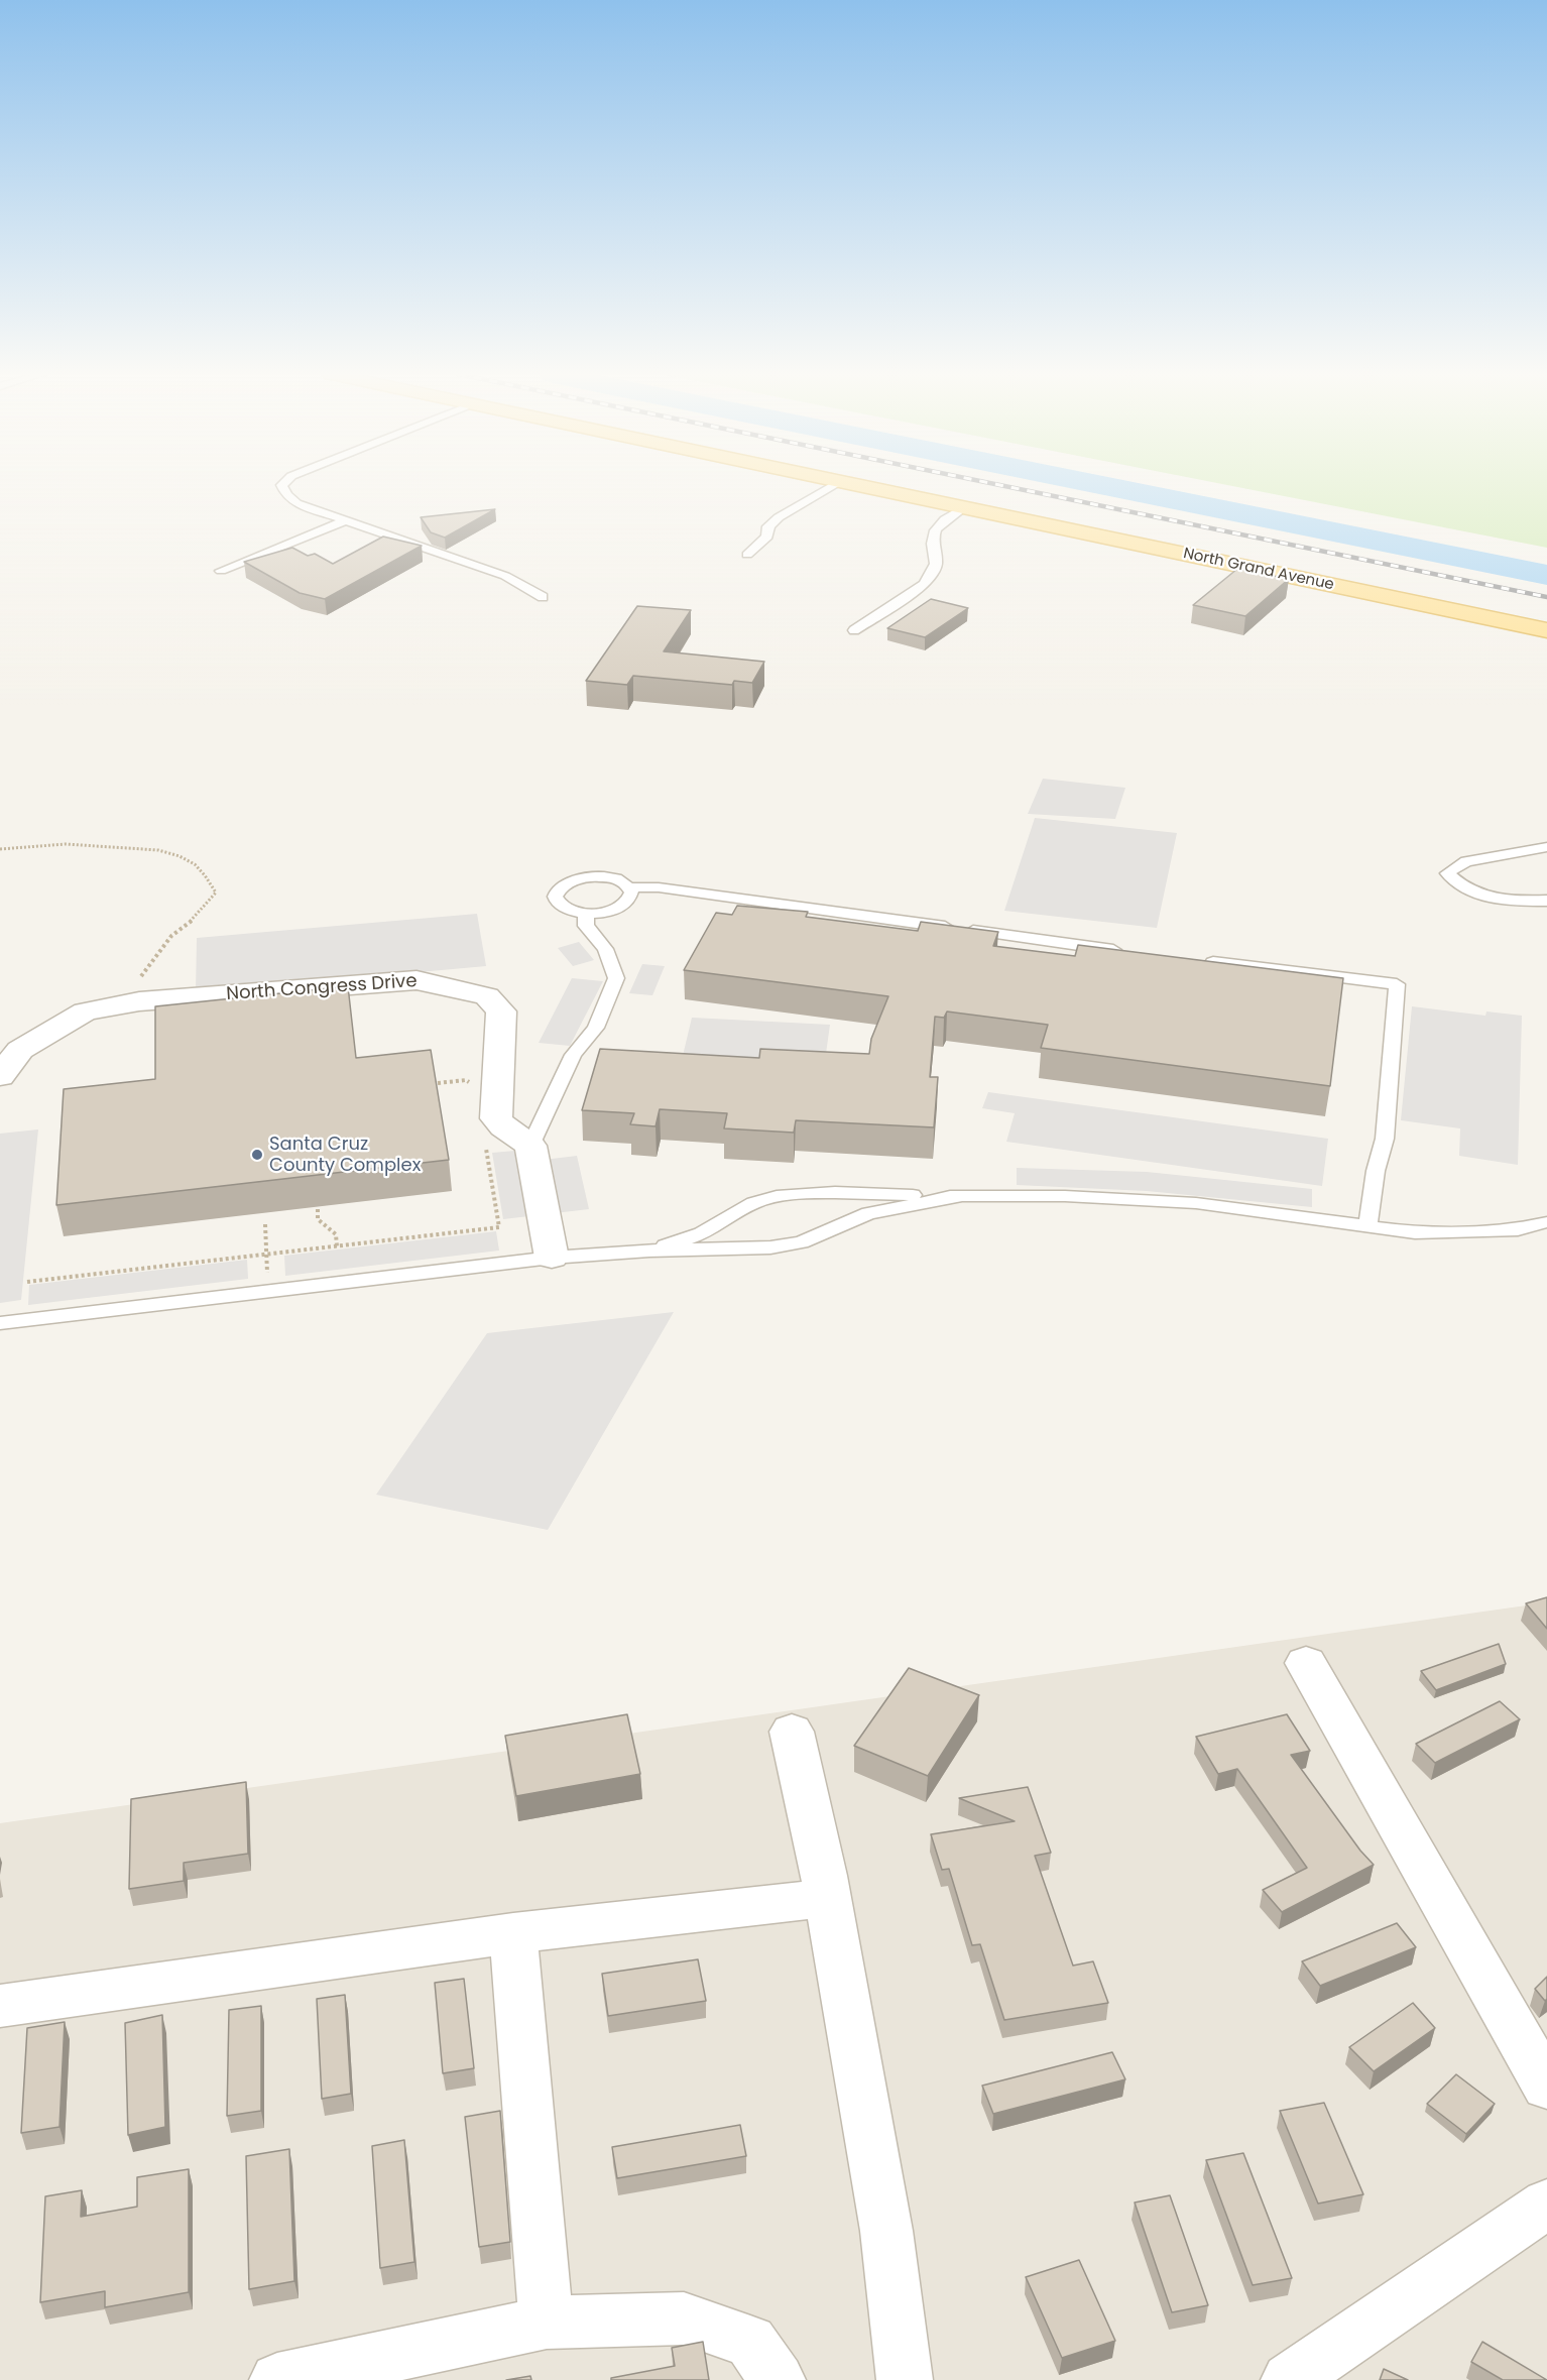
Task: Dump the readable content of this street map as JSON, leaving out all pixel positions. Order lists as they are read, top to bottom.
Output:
{
  "streets": {
    "main road": ["North Grand Avenue"],
    "street": ["North Congress Drive"]
  },
  "places": ["Santa Cruz County Complex"]
}
